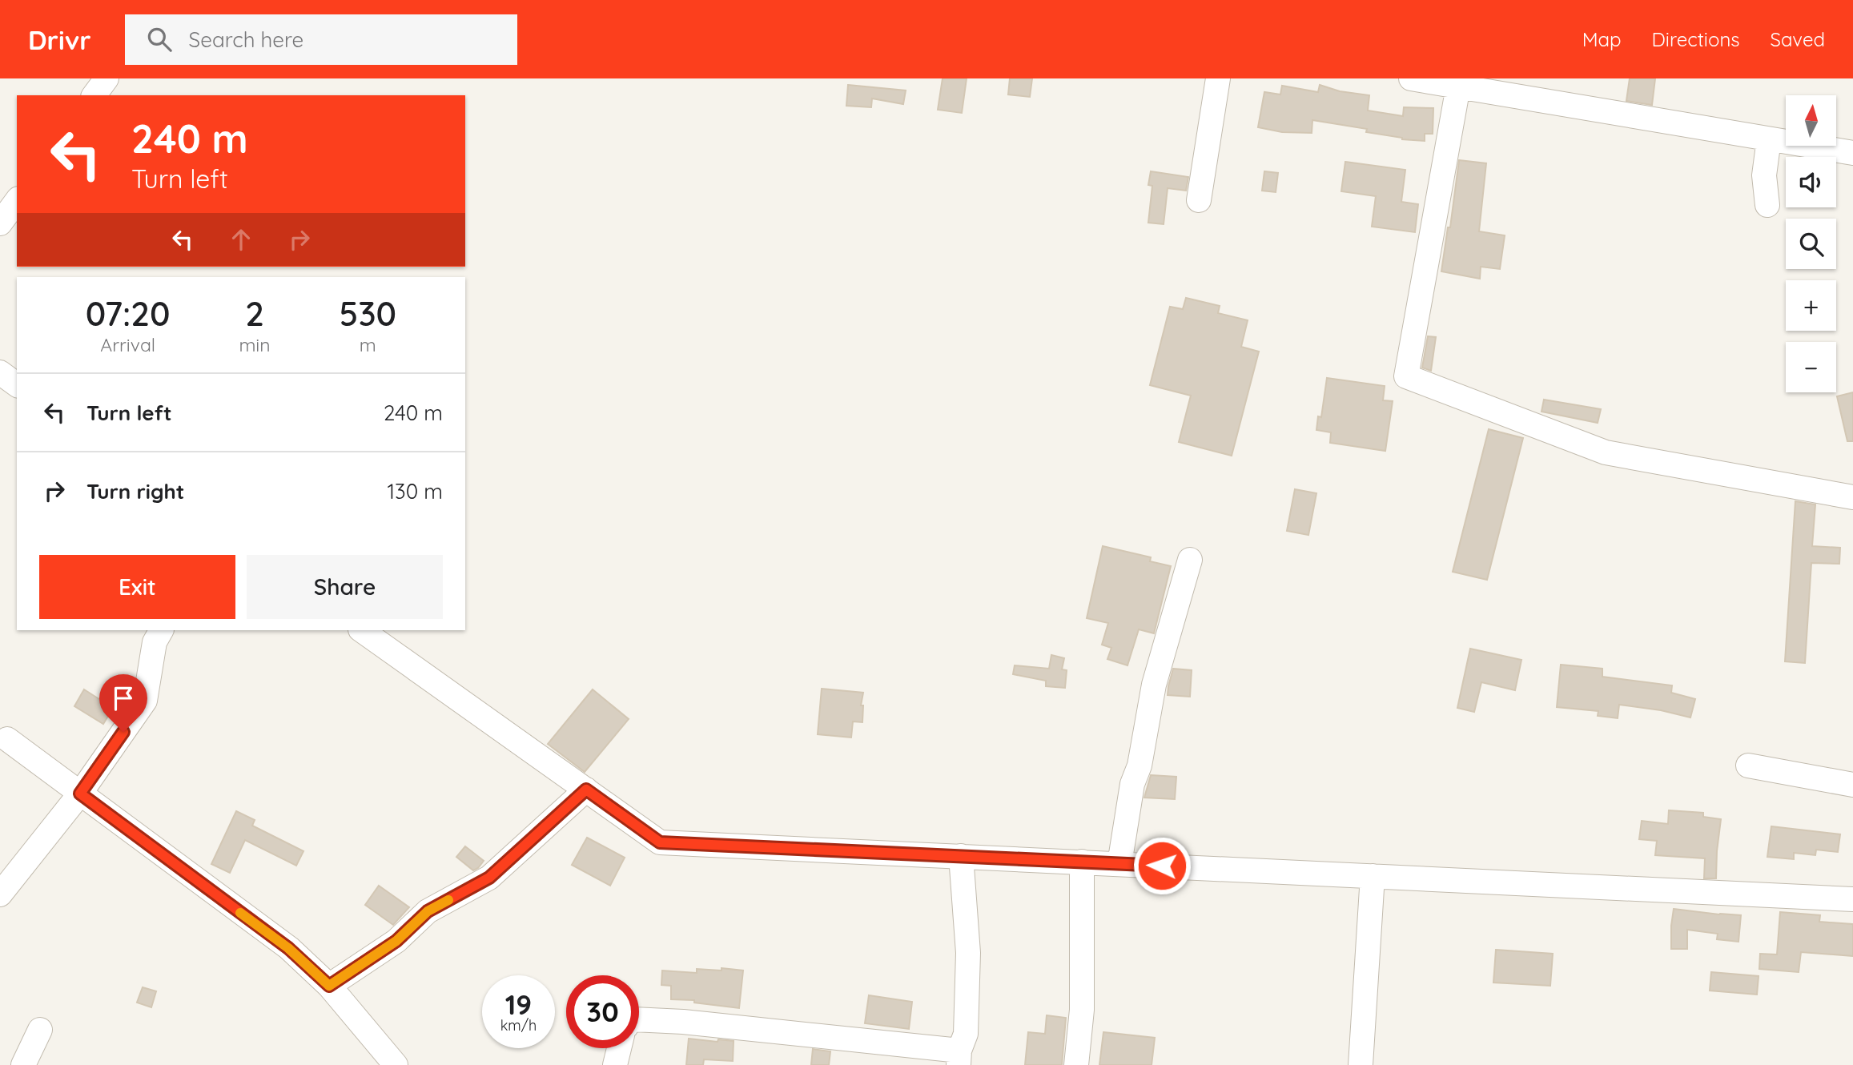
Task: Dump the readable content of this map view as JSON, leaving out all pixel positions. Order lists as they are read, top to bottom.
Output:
{
  "north": "top",
  "page": {
    "header": "Drivr",
    "search": "Search here",
    "nav": ["Map", "Directions", "Saved"],
    "map_buttons": ["+", "−"],
    "turn": ["240 m", "Turn left"],
    "eta": [
      "07:20",
      "Arrival",
      "2",
      "min",
      "530",
      "m"
    ],
    "list": [
      {
        "name": "Turn left",
        "value": "240 m"
      },
      {
        "name": "Turn right",
        "value": "130 m"
      }
    ],
    "buttons": ["Exit", "Share"],
    "speed": "19 km/h",
    "limit": "30"
  }
}
